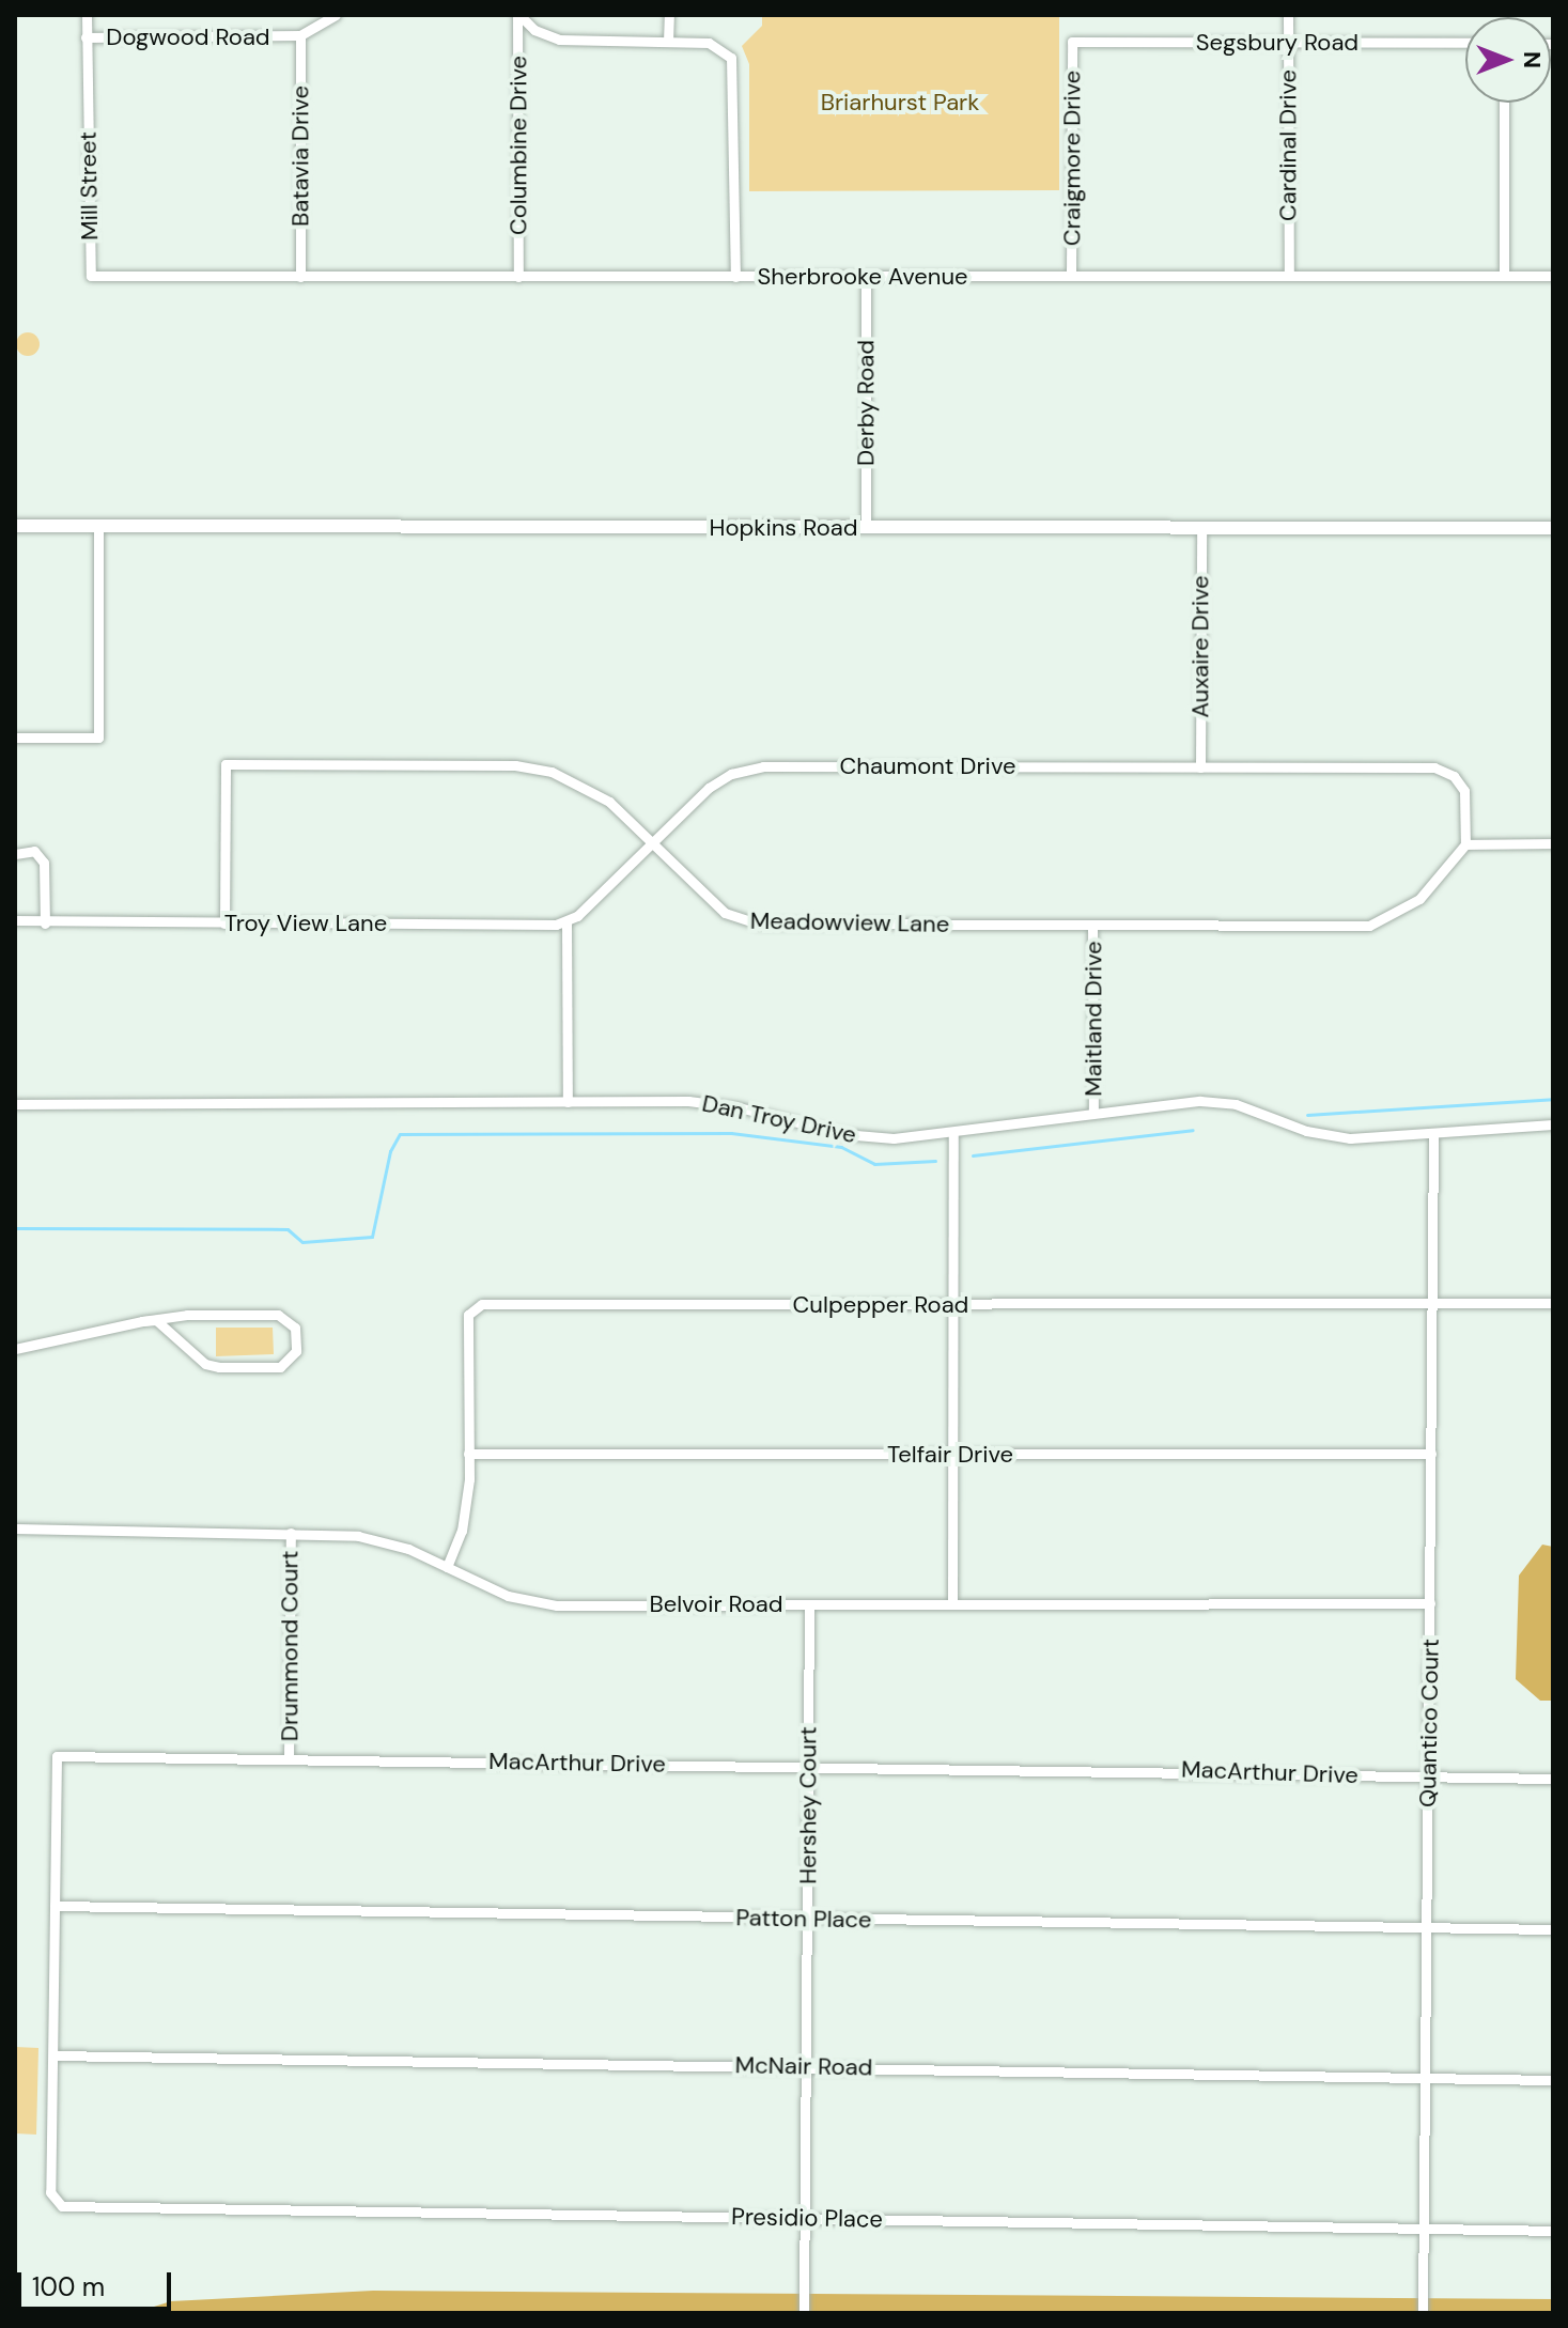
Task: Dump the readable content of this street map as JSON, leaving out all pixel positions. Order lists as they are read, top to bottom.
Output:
{
  "streets": {
    "street": [
      "Dogwood Road",
      "Segsbury Road",
      "Columbine Drive",
      "Cardinal Drive",
      "Batavia Drive",
      "Craigmore Drive",
      "Mill Street",
      "Sherbrooke Avenue",
      "Derby Road",
      "Hopkins Road",
      "Auxaire Drive",
      "Chaumont Drive",
      "Meadowview Lane",
      "Troy View Lane",
      "Maitland Drive",
      "Dan Troy Drive",
      "Culpepper Road",
      "Telfair Drive",
      "Belvoir Road",
      "Drummond Court",
      "Quantico Court",
      "MacArthur Drive",
      "Hershey Court",
      "Patton Place",
      "McNair Road",
      "Presidio Place"
    ]
  },
  "crossings": [
    ["Dogwood Road", "Batavia Drive"],
    ["Dogwood Road", "Mill Street"],
    ["Segsbury Road", "Cardinal Drive"],
    ["Segsbury Road", "Craigmore Drive"],
    ["Columbine Drive", "Sherbrooke Avenue"],
    ["Cardinal Drive", "Sherbrooke Avenue"],
    ["Batavia Drive", "Sherbrooke Avenue"],
    ["Craigmore Drive", "Sherbrooke Avenue"],
    ["Mill Street", "Sherbrooke Avenue"],
    ["Sherbrooke Avenue", "Derby Road"],
    ["Derby Road", "Hopkins Road"],
    ["Hopkins Road", "Auxaire Drive"],
    ["Auxaire Drive", "Chaumont Drive"],
    ["Chaumont Drive", "Meadowview Lane"],
    ["Chaumont Drive", "Troy View Lane"],
    ["Meadowview Lane", "Troy View Lane"],
    ["Meadowview Lane", "Maitland Drive"],
    ["Maitland Drive", "Dan Troy Drive"],
    ["Dan Troy Drive", "Quantico Court"],
    ["Culpepper Road", "Telfair Drive"],
    ["Culpepper Road", "Belvoir Road"],
    ["Culpepper Road", "Quantico Court"],
    ["Telfair Drive", "Quantico Court"],
    ["Belvoir Road", "Drummond Court"],
    ["Belvoir Road", "Quantico Court"],
    ["Belvoir Road", "Hershey Court"],
    ["Drummond Court", "MacArthur Drive"],
    ["Quantico Court", "MacArthur Drive"],
    ["Quantico Court", "Patton Place"],
    ["Quantico Court", "McNair Road"],
    ["Quantico Court", "Presidio Place"],
    ["MacArthur Drive", "Hershey Court"],
    ["MacArthur Drive", "Patton Place"],
    ["MacArthur Drive", "McNair Road"],
    ["MacArthur Drive", "Presidio Place"],
    ["Hershey Court", "Patton Place"],
    ["Hershey Court", "McNair Road"],
    ["Hershey Court", "Presidio Place"]
  ],
  "parks": ["Briarhurst Park"],
  "scale_bar": "100 m",
  "north": "right"
}
